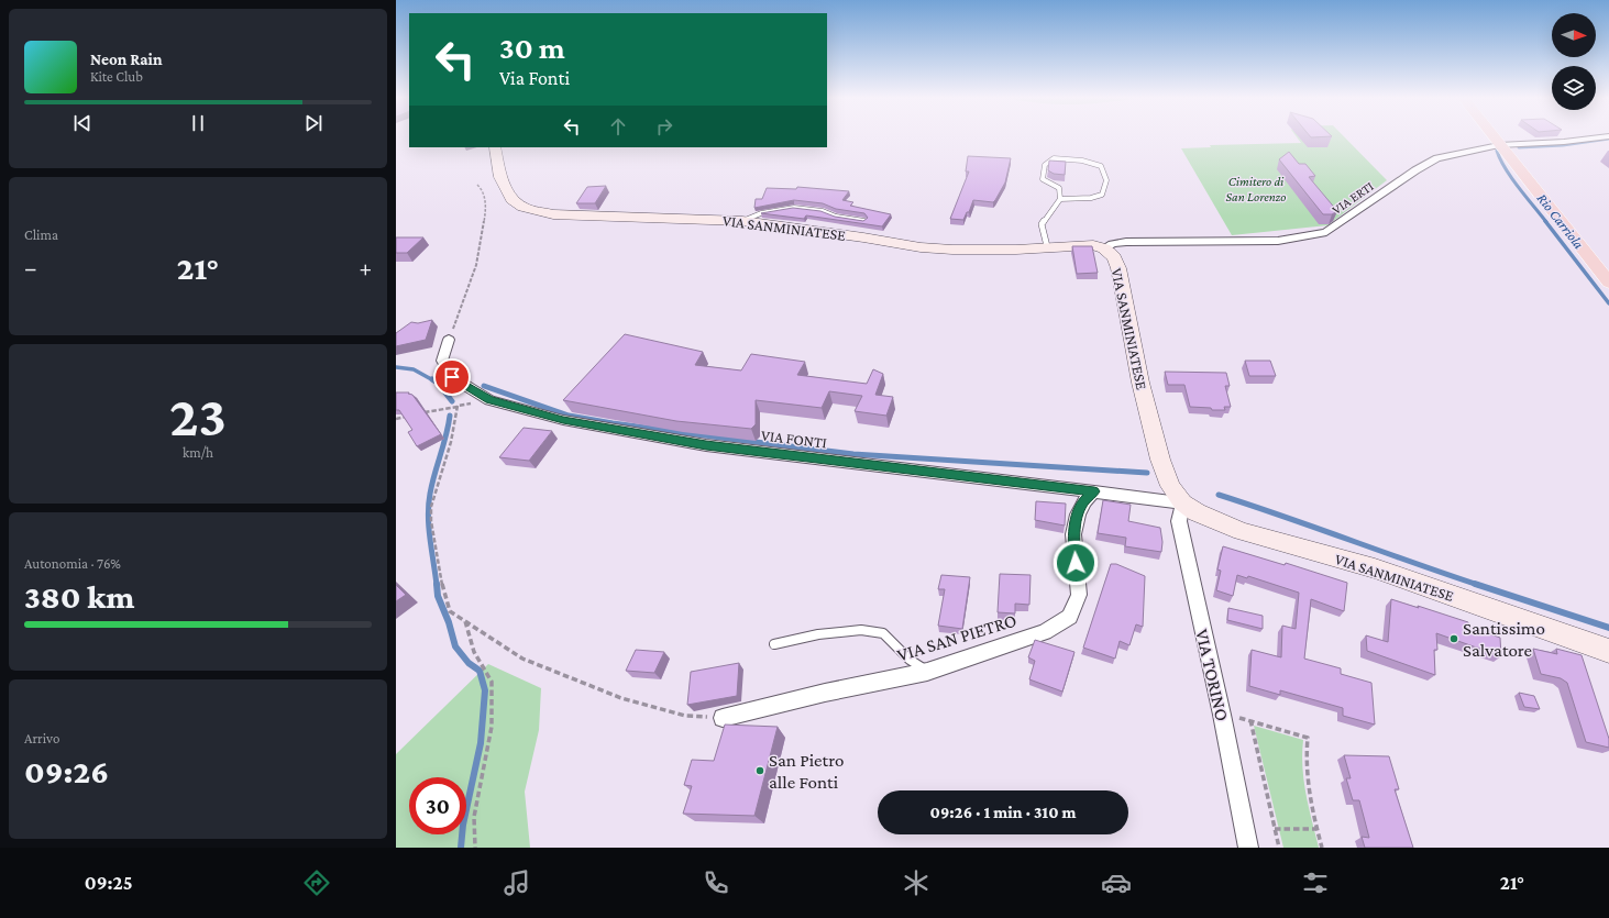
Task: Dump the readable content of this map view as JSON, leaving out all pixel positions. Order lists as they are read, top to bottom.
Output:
{
  "streets": {
    "main road": ["VIA SANMINIATESE"],
    "street": [
      "VIA ERTI",
      "VIA FONTI",
      "VIA SAN PIETRO",
      "VIA TORINO"
    ]
  },
  "crossings": [
    ["VIA ERTI", "VIA SANMINIATESE"],
    ["VIA SANMINIATESE", "VIA FONTI"],
    ["VIA SANMINIATESE", "VIA TORINO"],
    ["VIA FONTI", "VIA SAN PIETRO"],
    ["VIA FONTI", "VIA TORINO"]
  ],
  "water": ["Rio Carriola"],
  "parks": ["Cimitero di San Lorenzo"],
  "places": ["Santissimo Salvatore", "San Pietro alle Fonti"],
  "north": "right",
  "page": {
    "turn": ["30 m", "Via Fonti"],
    "song": ["Neon Rain", "Kite Club"],
    "tile": [
      "Clima",
      ["23", "km/h"],
      ["Autonomia · 76%", "380 km"],
      ["Arrivo", "09:26"]
    ],
    "heat": ["−", "21°", "+"],
    "limit": "30",
    "trip": "09:26 · 1 min · 310 m",
    "tabs": ["09:25", "21°"]
  }
}
